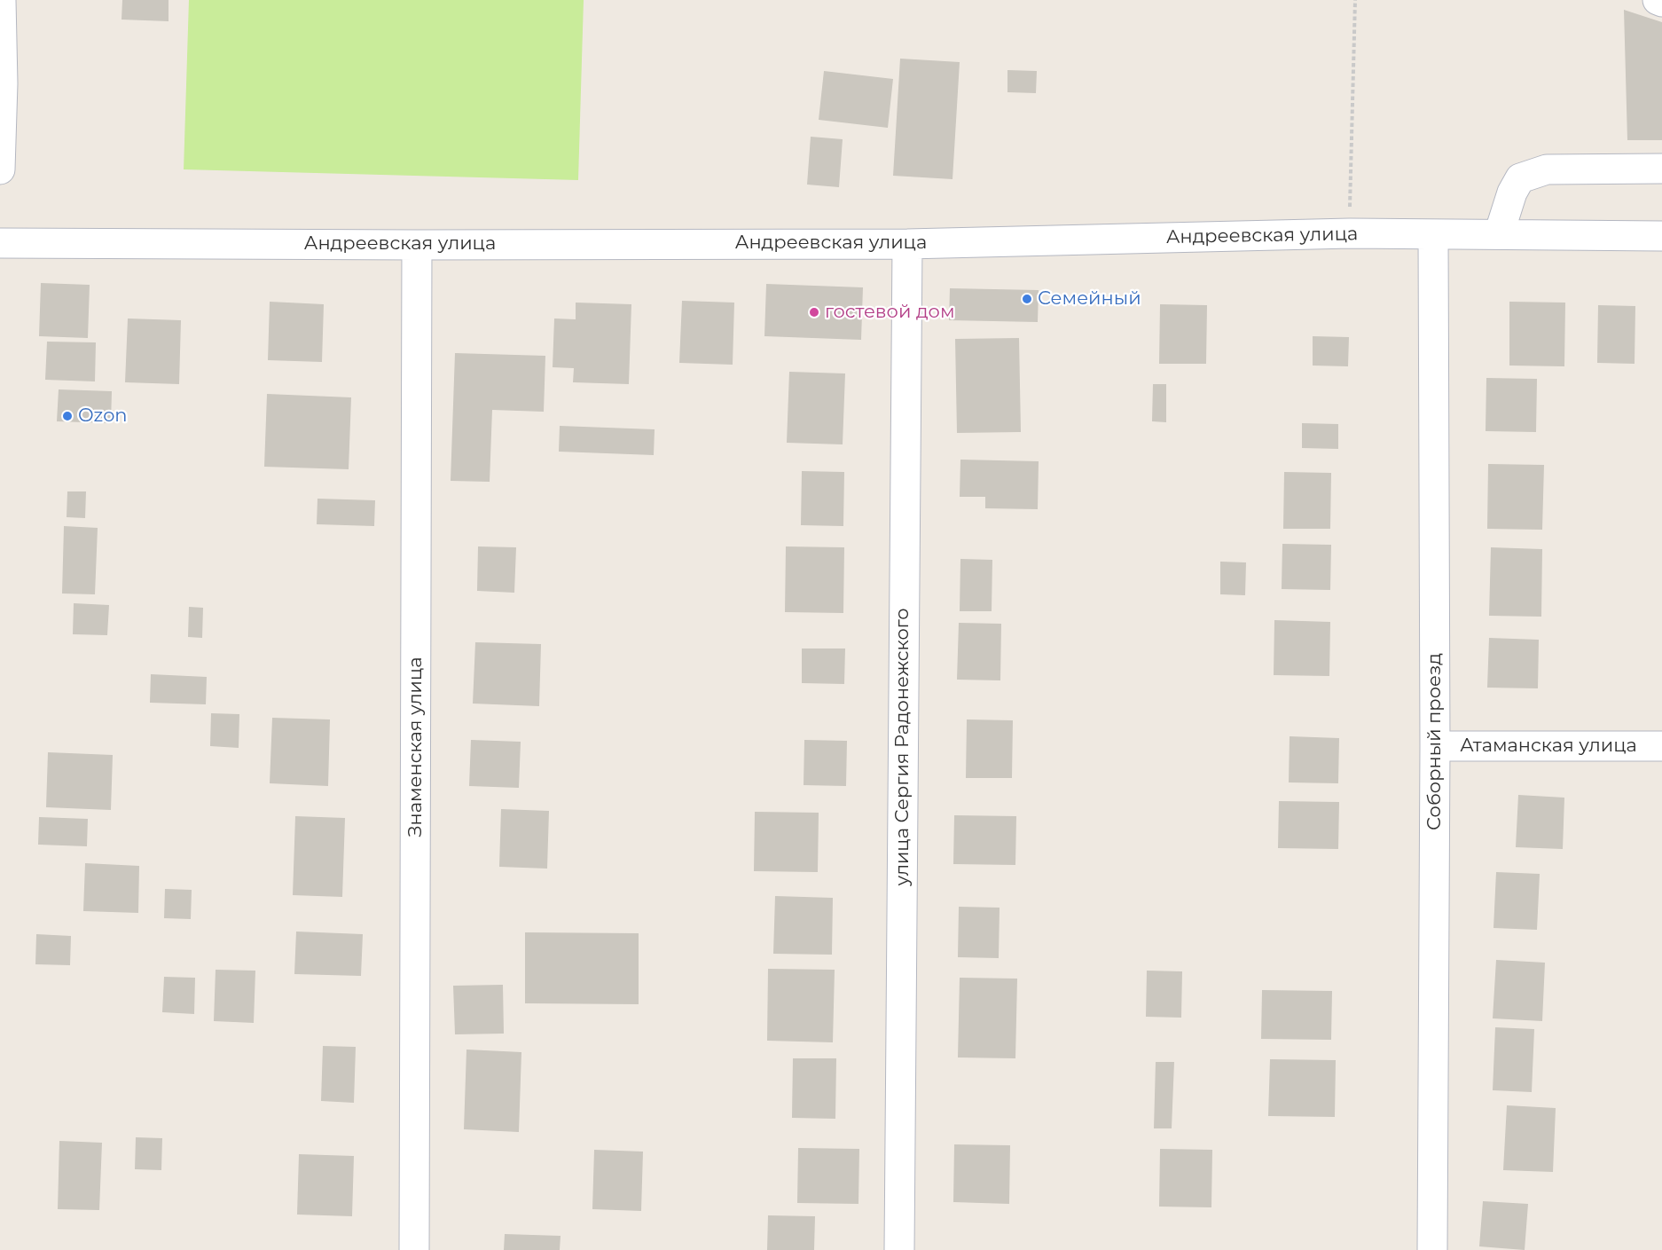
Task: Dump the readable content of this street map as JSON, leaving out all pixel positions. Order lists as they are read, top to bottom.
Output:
{
  "streets": {
    "street": [
      "Андреевская улица",
      "Соборный проезд",
      "Атаманская улица",
      "Знаменская улица",
      "улица Сергия Радонежского"
    ]
  },
  "crossings": [
    ["Андреевская улица", "Соборный проезд"],
    ["Андреевская улица", "Знаменская улица"],
    ["Андреевская улица", "улица Сергия Радонежского"],
    ["Соборный проезд", "Атаманская улица"]
  ],
  "places": ["Семейный", "гостевой дом", "Ozon"]
}
